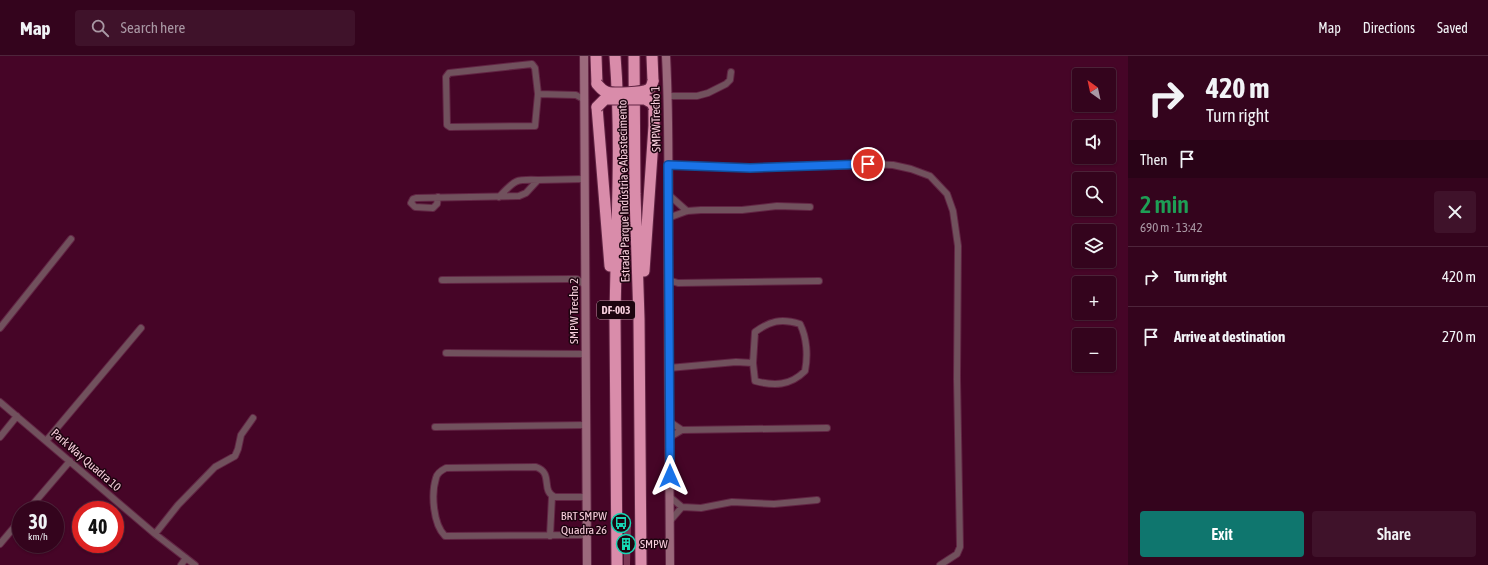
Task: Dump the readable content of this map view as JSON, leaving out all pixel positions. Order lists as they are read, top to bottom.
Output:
{
  "streets": {
    "highway": ["Estrada Parque Indústria e Abastecimento", "DF-003"],
    "street": ["SMPW Trecho 1", "SMPW Trecho 2", "Park Way Quadra 10"]
  },
  "places": {
    "bus stop": ["BRT SMPW Quadra 26"],
    "building": ["SMPW"]
  },
  "north": "top left",
  "page": {
    "header": "Map",
    "search": "Search here",
    "nav": ["Map", "Directions", "Saved"],
    "turn": ["420 m", "Turn right"],
    "map_buttons": ["+", "−"],
    "then": "Then",
    "heading": ["2 min", "690 m · 13:42"],
    "list": [
      {
        "name": "Turn right",
        "value": "420 m"
      },
      {
        "name": "Arrive at destination",
        "value": "270 m"
      }
    ],
    "speed": "30 km/h",
    "limit": "40",
    "buttons": ["Exit", "Share"]
  }
}
